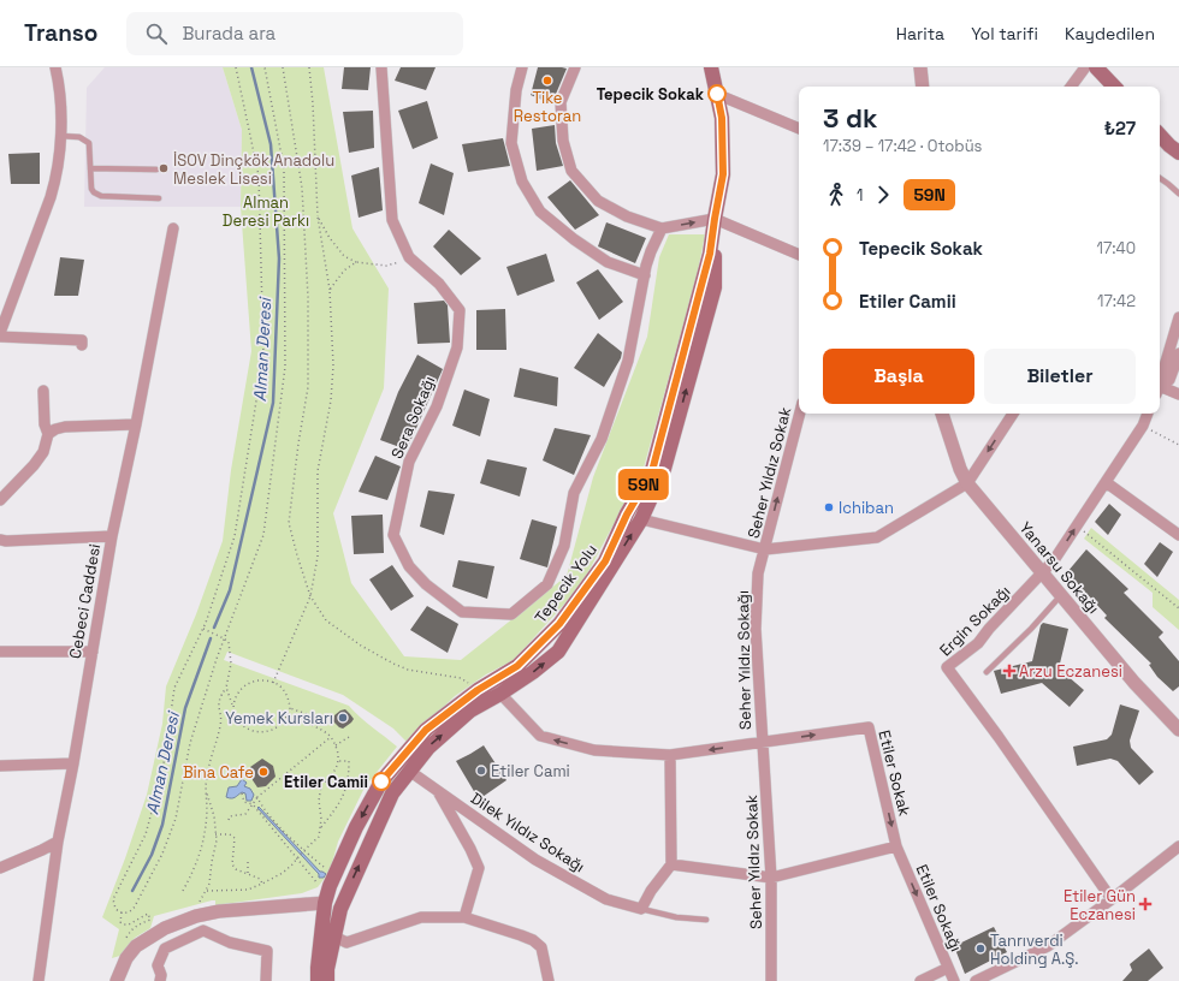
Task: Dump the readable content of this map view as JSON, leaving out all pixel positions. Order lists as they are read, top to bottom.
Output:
{
  "streets": {
    "main road": ["Tepecik Yolu"],
    "street": [
      "Sera Sokağı",
      "Seher Yıldız Sokak",
      "Yanarsu Sokağı",
      "Cebeci Caddesi",
      "Ergin Sokağı",
      "Seher Yıldız Sokağı",
      "Etiler Sokak",
      "Dilek Yıldız Sokağı",
      "Etiler Sokağı"
    ]
  },
  "crossings": [
    ["Seher Yıldız Sokak", "Seher Yıldız Sokağı"],
    ["Seher Yıldız Sokak", "Etiler Sokak"],
    ["Yanarsu Sokağı", "Ergin Sokağı"],
    ["Tepecik Yolu", "Dilek Yıldız Sokağı"],
    ["Seher Yıldız Sokağı", "Etiler Sokak"],
    ["Etiler Sokak", "Etiler Sokağı"]
  ],
  "one_way": ["Seher Yıldız Sokak", "Etiler Sokağı"],
  "water": ["Alman Deresi"],
  "parks": ["Alman Deresi Parkı"],
  "places": {
    "other": [
      "Tike Restoran",
      "Tepecik Sokak",
      "İSOV Dinçkök Anadolu Meslek Lisesi",
      "Ichiban",
      "Yemek Kursları",
      "Etiler Cami",
      "Bina Cafe",
      "Etiler Camii",
      "Tanrıverdi Holding A.Ş."
    ],
    "health": ["Arzu Eczanesi", "Etiler Gün Eczanesi"]
  },
  "lines": ["bus line 59N"],
  "page": {
    "header": "Transo",
    "search": "Burada ara",
    "nav": ["Harita", "Yol tarifi", "Kaydedilen"],
    "on_map": "59N",
    "heading": ["3 dk", "17:39 – 17:42 · Otobüs", "₺27"],
    "legs": ["1", "59N"],
    "list": [
      {
        "name": "Tepecik Sokak",
        "value": "17:40"
      },
      {
        "name": "Etiler Camii",
        "value": "17:42"
      }
    ],
    "buttons": ["Başla", "Biletler"]
  }
}
